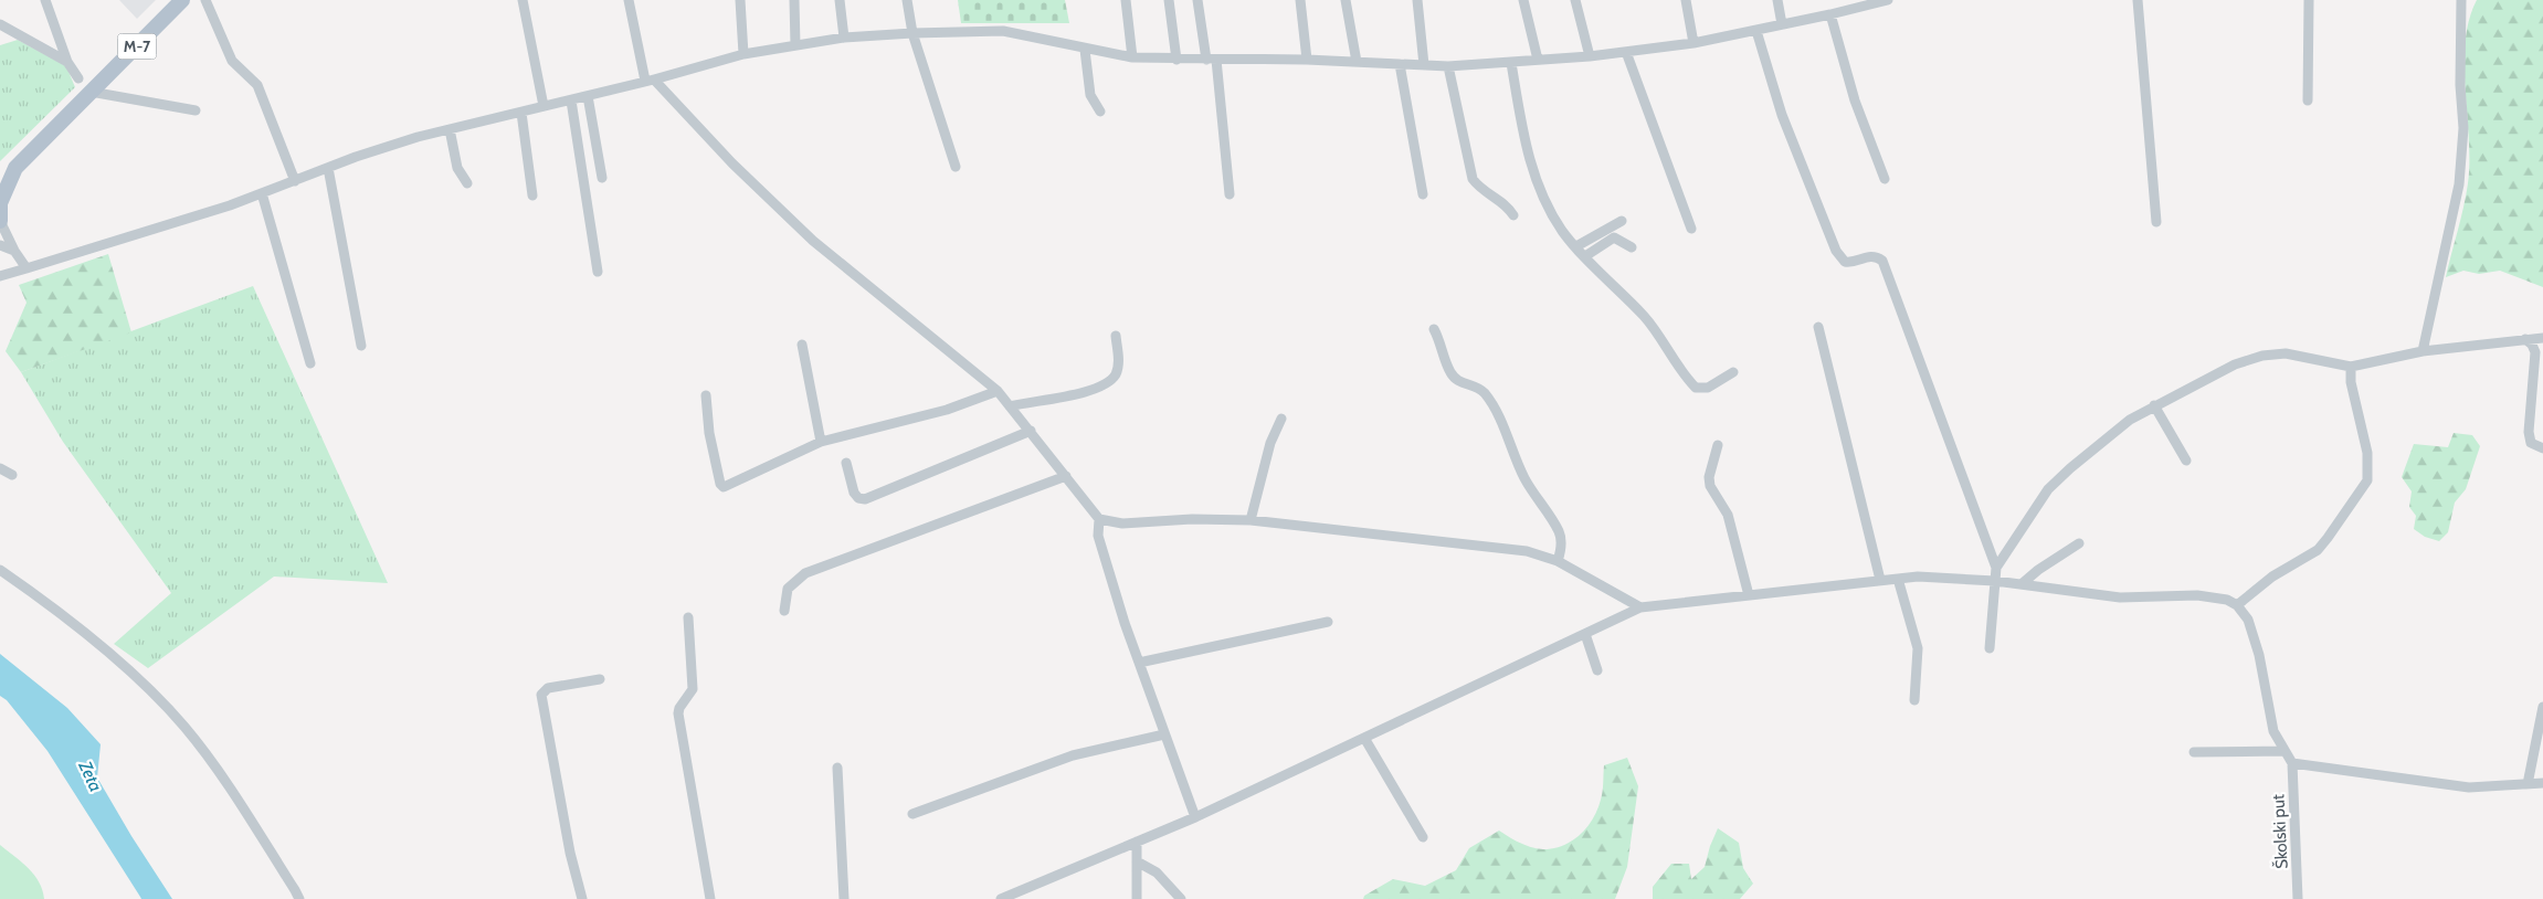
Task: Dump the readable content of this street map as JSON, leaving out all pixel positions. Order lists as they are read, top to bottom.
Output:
{
  "streets": {
    "main road": ["M-7"],
    "street": ["Školski put"]
  },
  "water": ["Zeta"]
}
